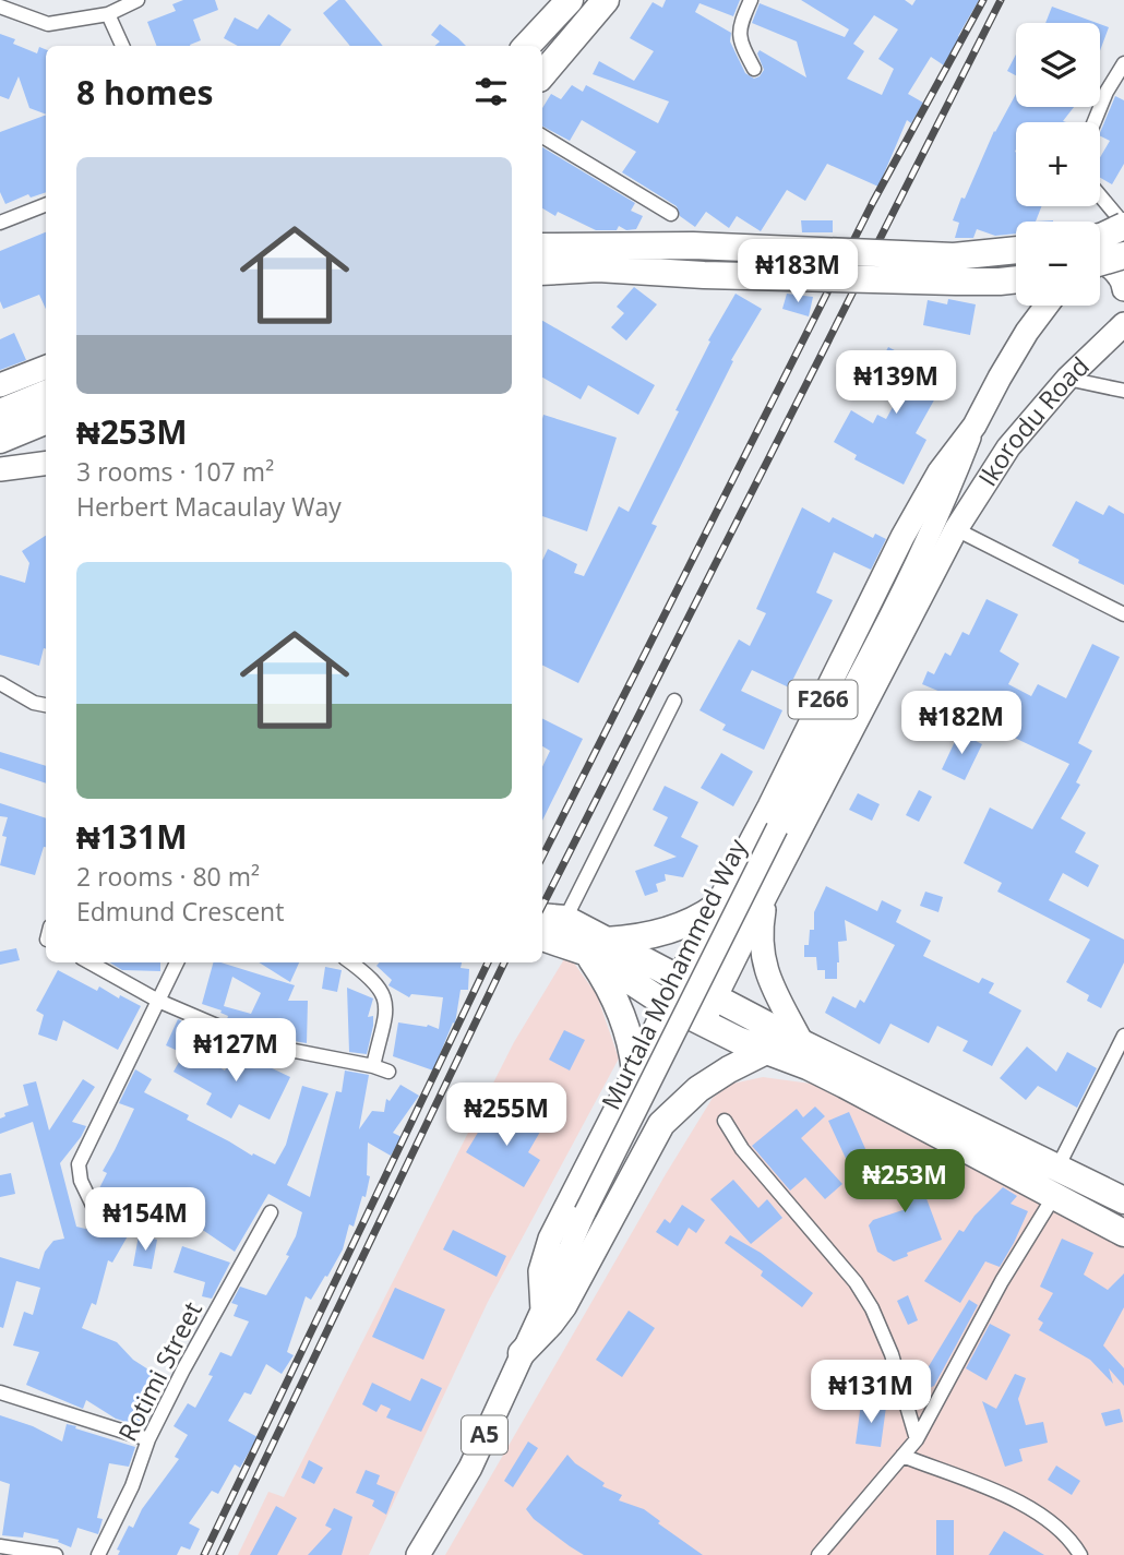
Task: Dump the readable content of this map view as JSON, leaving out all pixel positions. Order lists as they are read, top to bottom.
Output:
{
  "streets": {
    "main road": [
      "Ikorodu Road",
      "F266",
      "Murtala Mohammed Way",
      "A5"
    ],
    "street": ["Rotimi Street"]
  },
  "crossings": [
    ["Ikorodu Road", "F266"],
    ["Ikorodu Road", "Murtala Mohammed Way"],
    ["F266", "Murtala Mohammed Way"],
    ["F266", "A5"],
    ["Murtala Mohammed Way", "A5"]
  ],
  "page": {
    "map_buttons": ["+", "−"],
    "heading": "8 homes",
    "list": [
      {
        "name": "₦253M",
        "note": "3 rooms · 107 m² · Herbert Macaulay Way"
      },
      {
        "name": "₦131M",
        "note": "2 rooms · 80 m² · Edmund Crescent"
      }
    ],
    "price": [
      "₦183M",
      "₦139M",
      "₦182M",
      "₦127M",
      "₦255M",
      "₦253M",
      "₦154M",
      "₦131M"
    ]
  }
}
